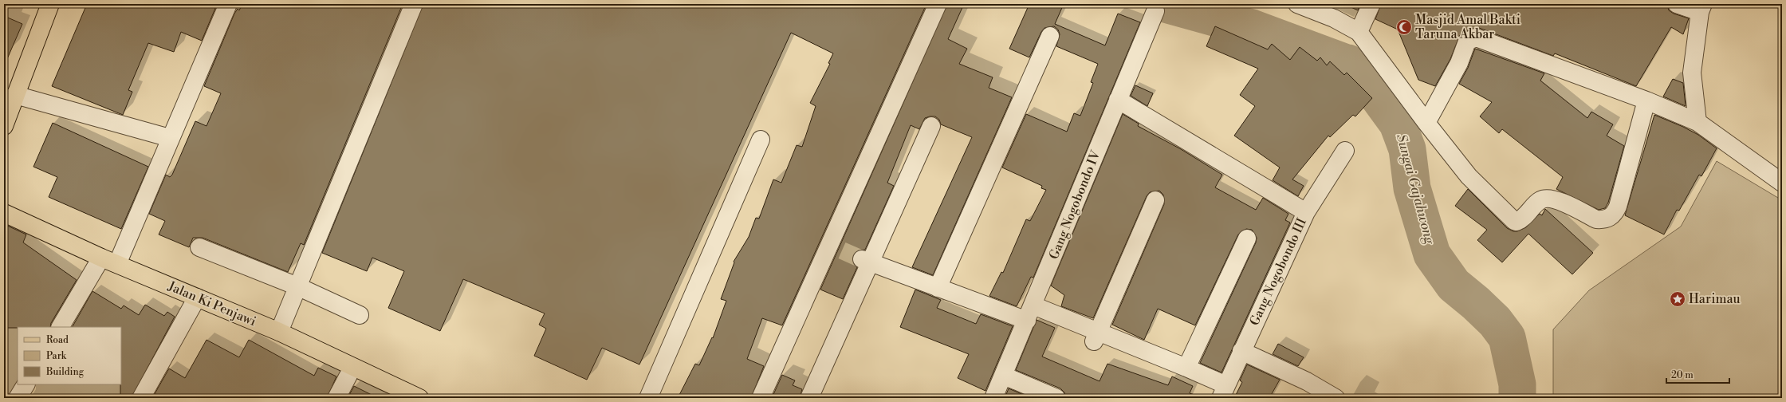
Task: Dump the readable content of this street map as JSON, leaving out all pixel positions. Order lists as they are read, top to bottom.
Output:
{
  "streets": {
    "main road": ["Jalan Ki Penjawi"],
    "street": ["Gang Nogobondo IV", "Gang Nogobondo III"]
  },
  "water": ["Sungai Gajahwong"],
  "places": {
    "mosque": ["Masjid Amal Bakti Taruna Akbar"],
    "place": ["Harimau"]
  },
  "legend": ["Road", "Park", "Building"],
  "scale_bar": "20 m"
}
